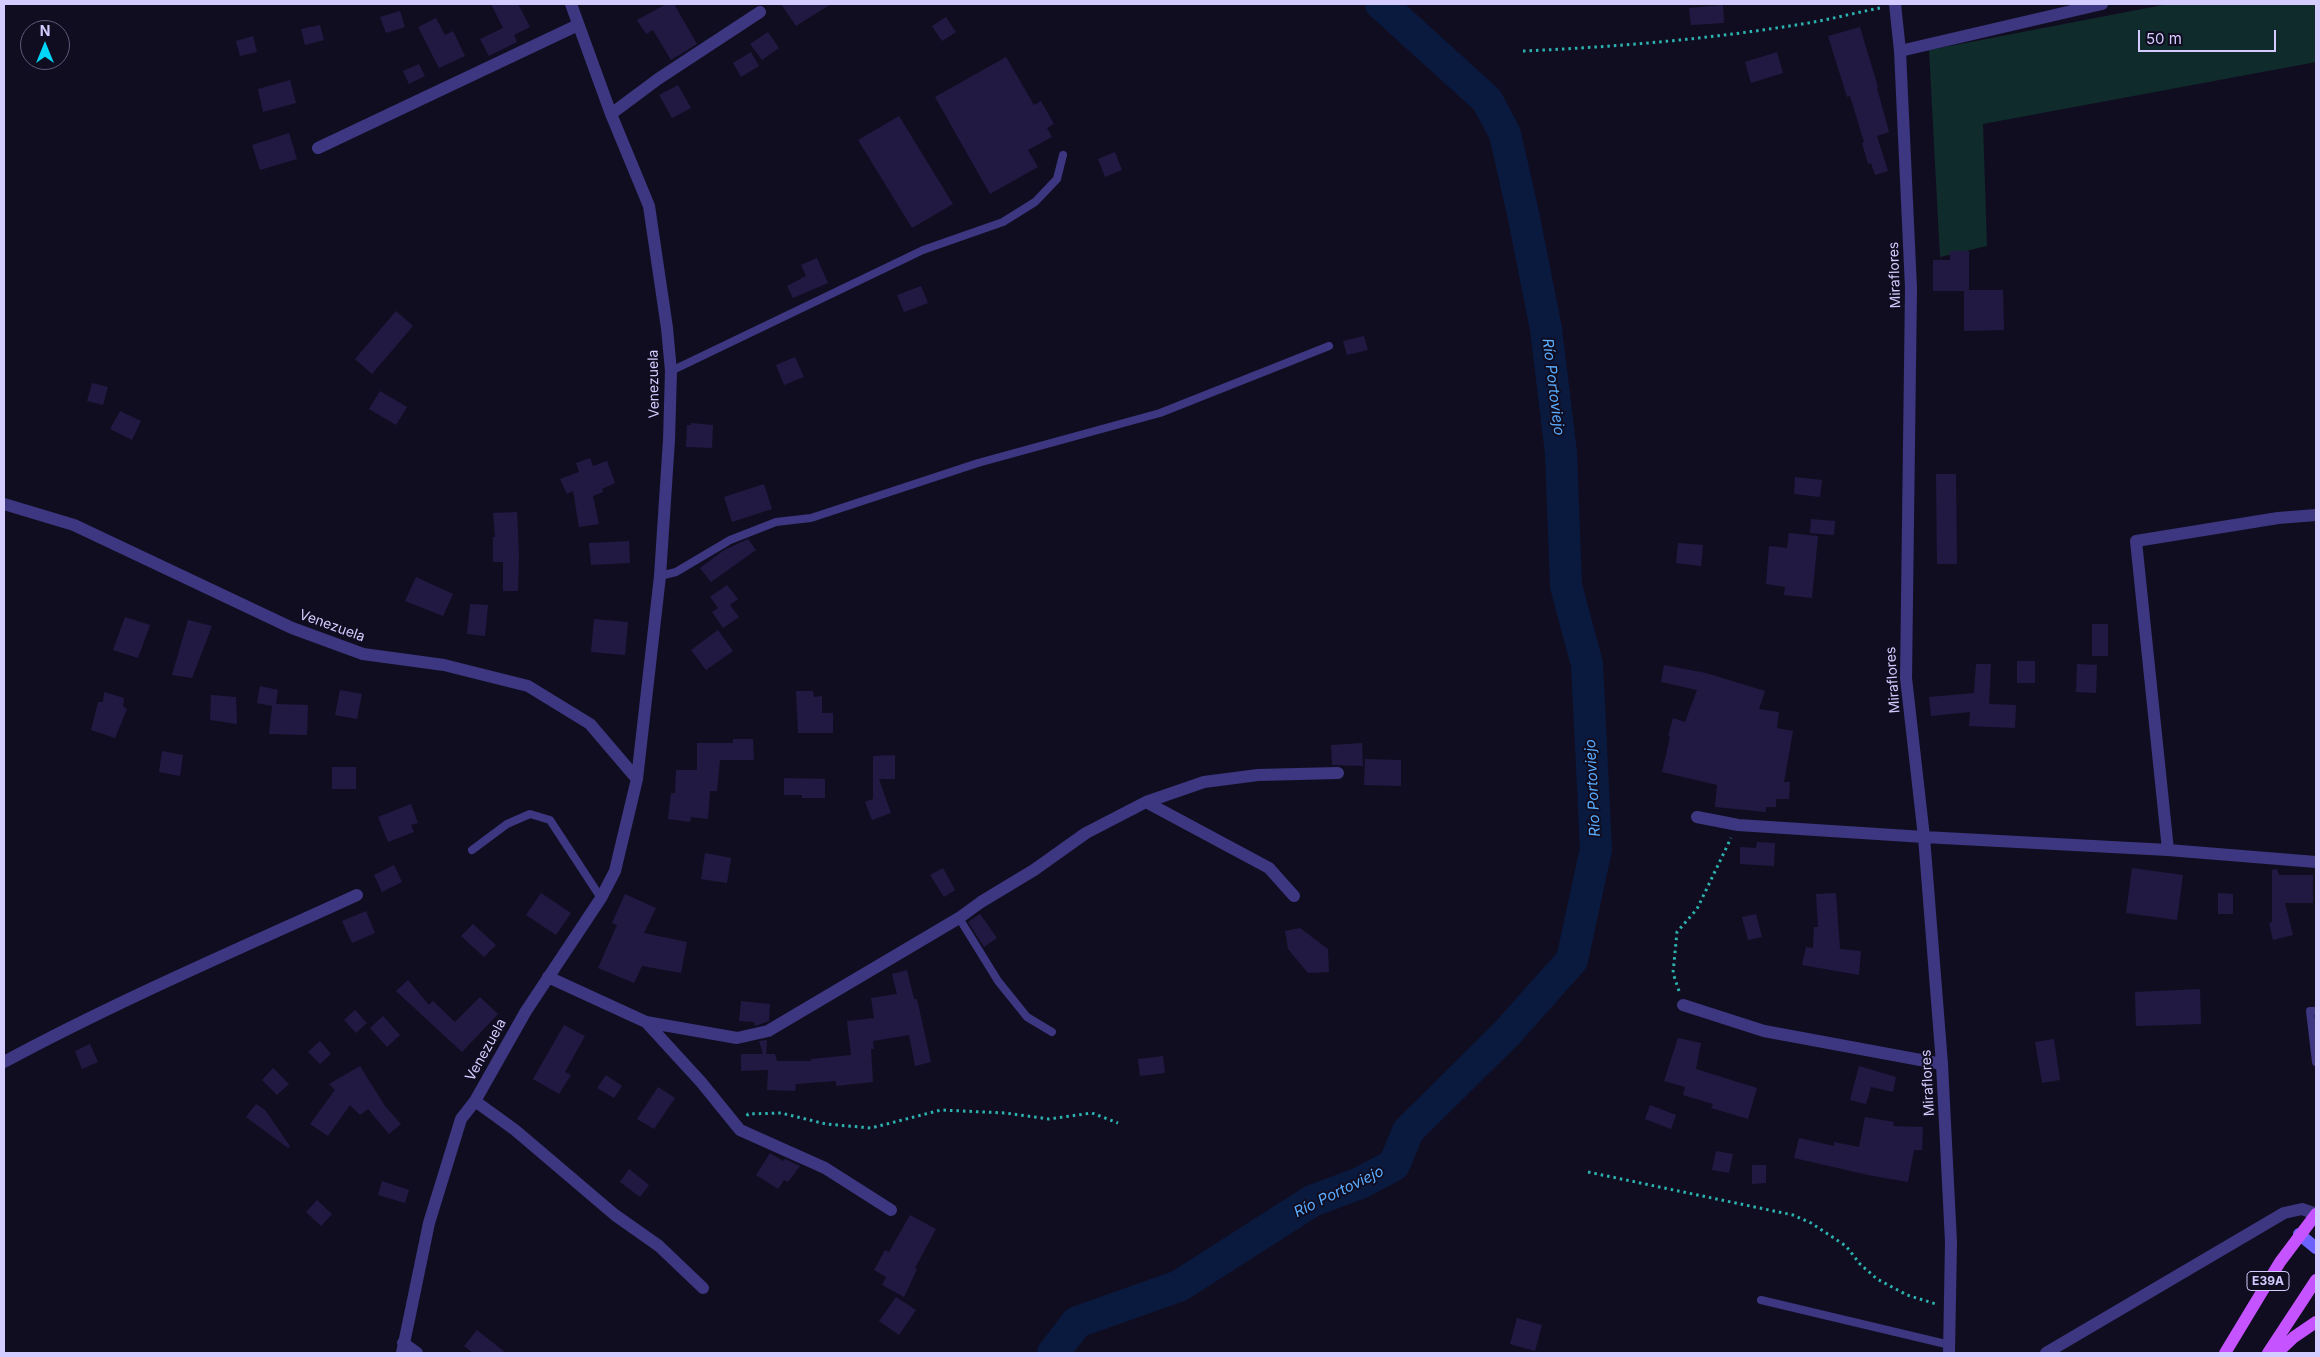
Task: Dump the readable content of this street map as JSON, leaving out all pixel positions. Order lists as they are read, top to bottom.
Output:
{
  "streets": {
    "main road": ["E39A"],
    "street": ["Miraflores", "Venezuela"]
  },
  "water": ["Río Portoviejo"],
  "scale_bar": "50 m",
  "north": "top"
}
